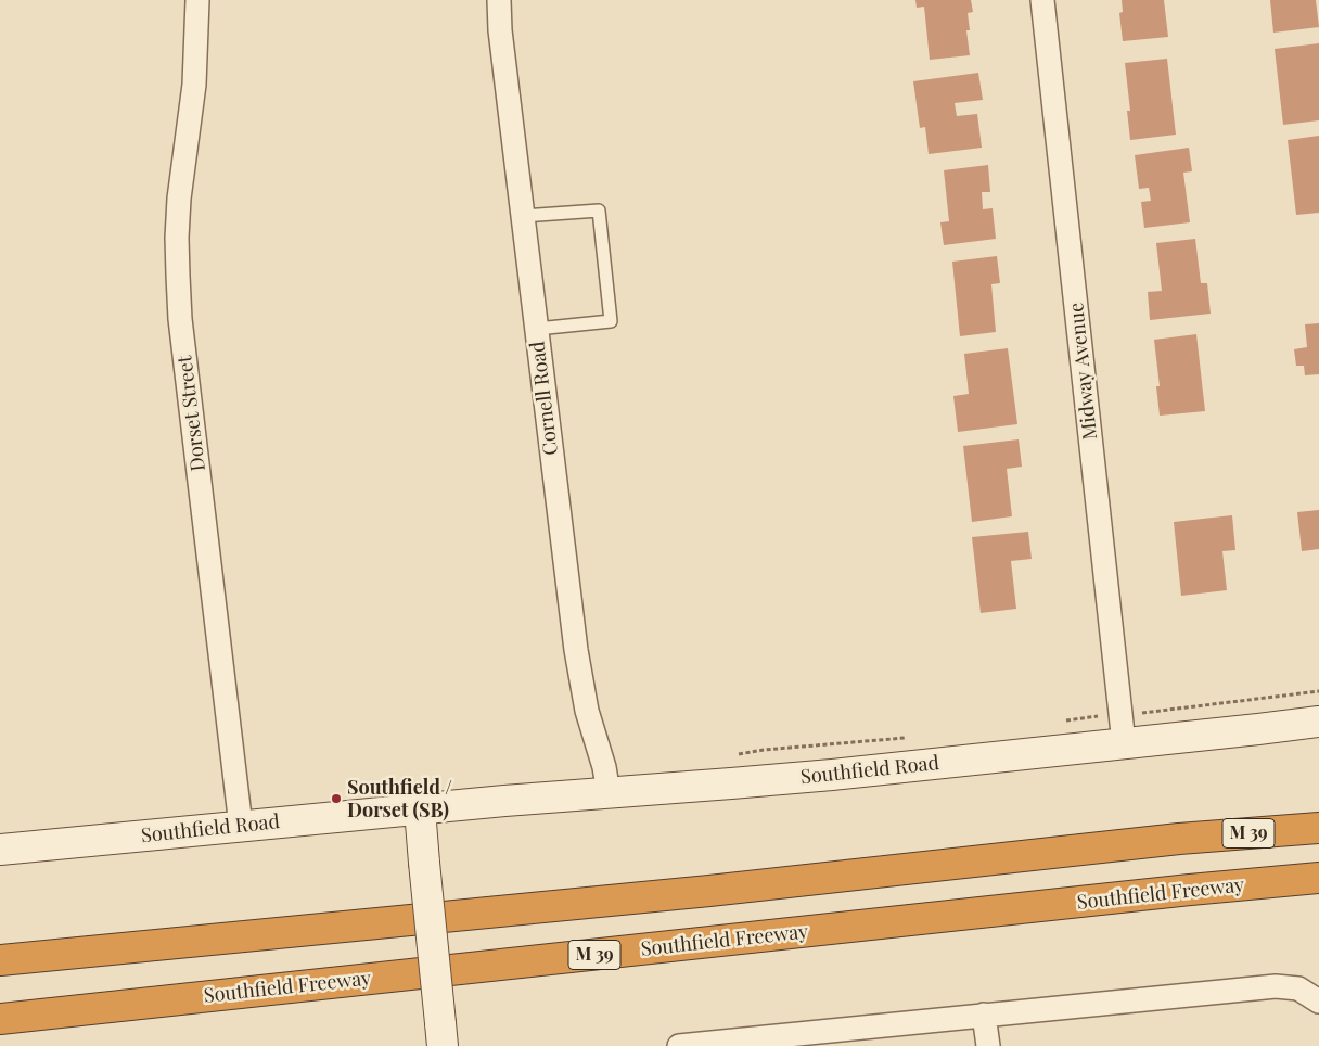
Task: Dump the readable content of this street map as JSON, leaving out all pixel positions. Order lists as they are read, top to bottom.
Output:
{
  "streets": {
    "highway": ["M 39", "Southfield Freeway"],
    "main road": ["Southfield Road"],
    "street": ["Midway Avenue", "Cornell Road", "Dorset Street"]
  },
  "crossings": [
    ["Midway Avenue", "Southfield Road"],
    ["Cornell Road", "Southfield Road"],
    ["Dorset Street", "Southfield Road"]
  ],
  "places": ["Southfield / Dorset (SB)"]
}
